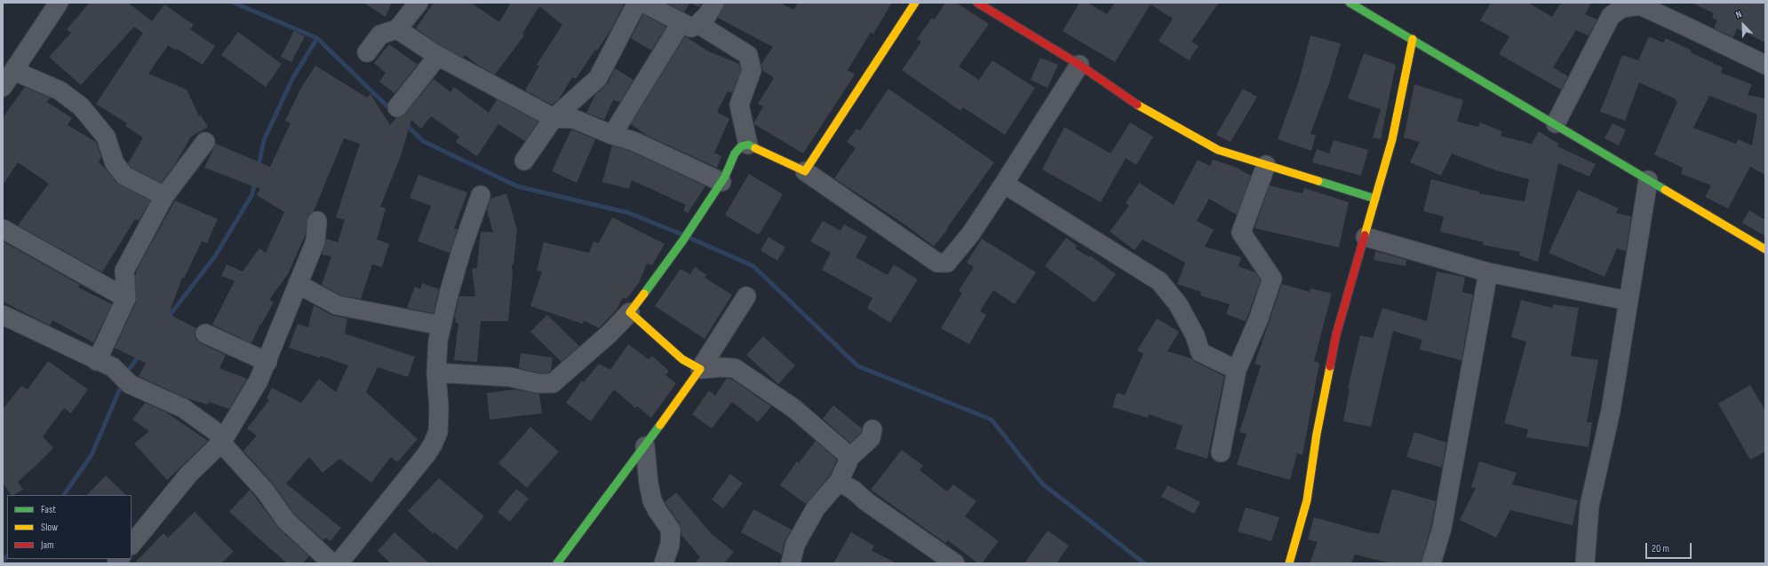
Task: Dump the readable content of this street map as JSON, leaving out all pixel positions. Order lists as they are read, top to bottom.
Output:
{
  "legend": ["Fast", "Slow", "Jam"],
  "scale_bar": "20 m",
  "north": "top left"
}
